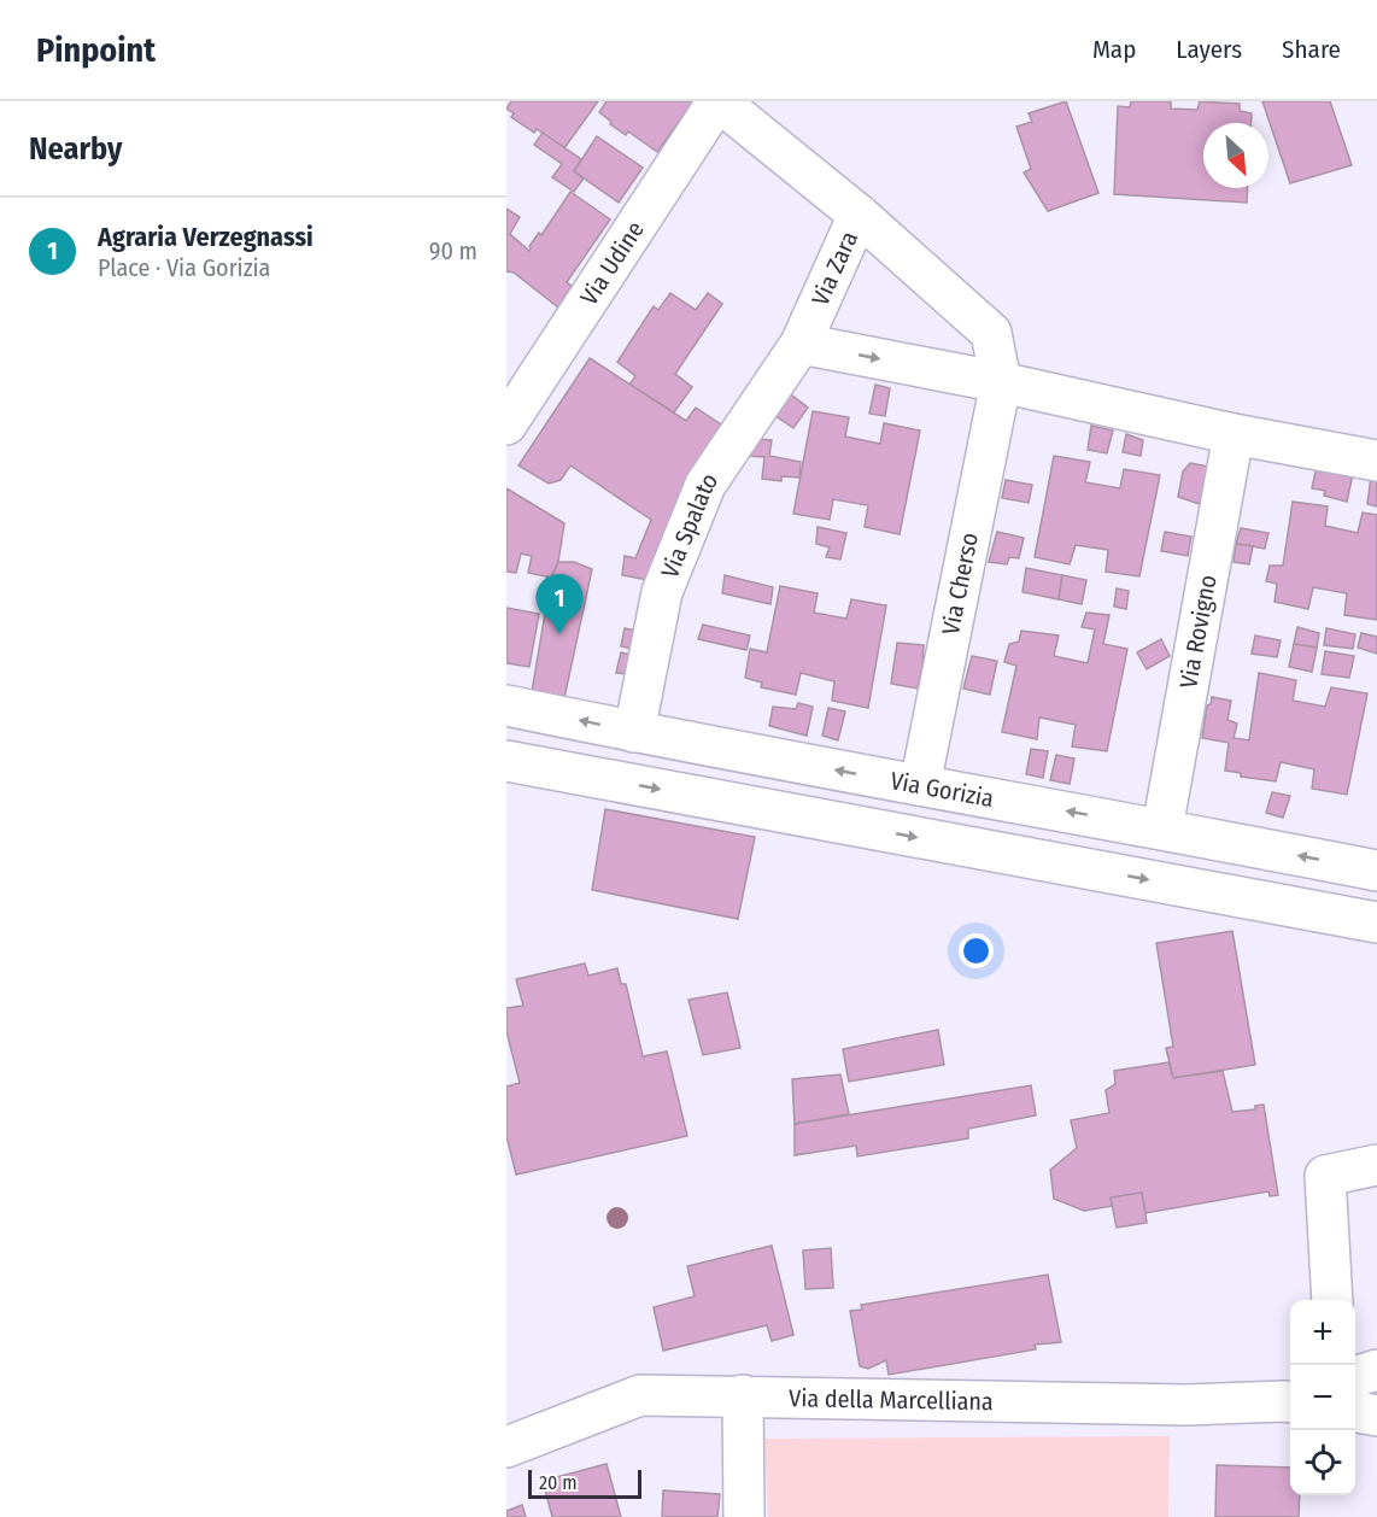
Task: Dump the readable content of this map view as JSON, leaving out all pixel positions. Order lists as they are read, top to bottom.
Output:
{
  "streets": {
    "street": [
      "Via Udine",
      "Via Zara",
      "Via Spalato",
      "Via Cherso",
      "Via Rovigno",
      "Via Gorizia",
      "Via della Marcelliana"
    ]
  },
  "crossings": [
    ["Via Udine", "Via Zara"],
    ["Via Zara", "Via Spalato"],
    ["Via Zara", "Via Cherso"],
    ["Via Spalato", "Via Gorizia"],
    ["Via Cherso", "Via Gorizia"],
    ["Via Rovigno", "Via Gorizia"]
  ],
  "scale_bar": "20 m",
  "north": "bottom right",
  "page": {
    "header": "Pinpoint",
    "nav": ["Map", "Layers", "Share"],
    "heading": "Nearby",
    "list": [
      {
        "mark": "1",
        "name": "Agraria Verzegnassi",
        "note": "Place · Via Gorizia",
        "value": "90 m"
      }
    ],
    "pins": "1",
    "map_buttons": ["+", "−"],
    "scale": "20 m"
  }
}
